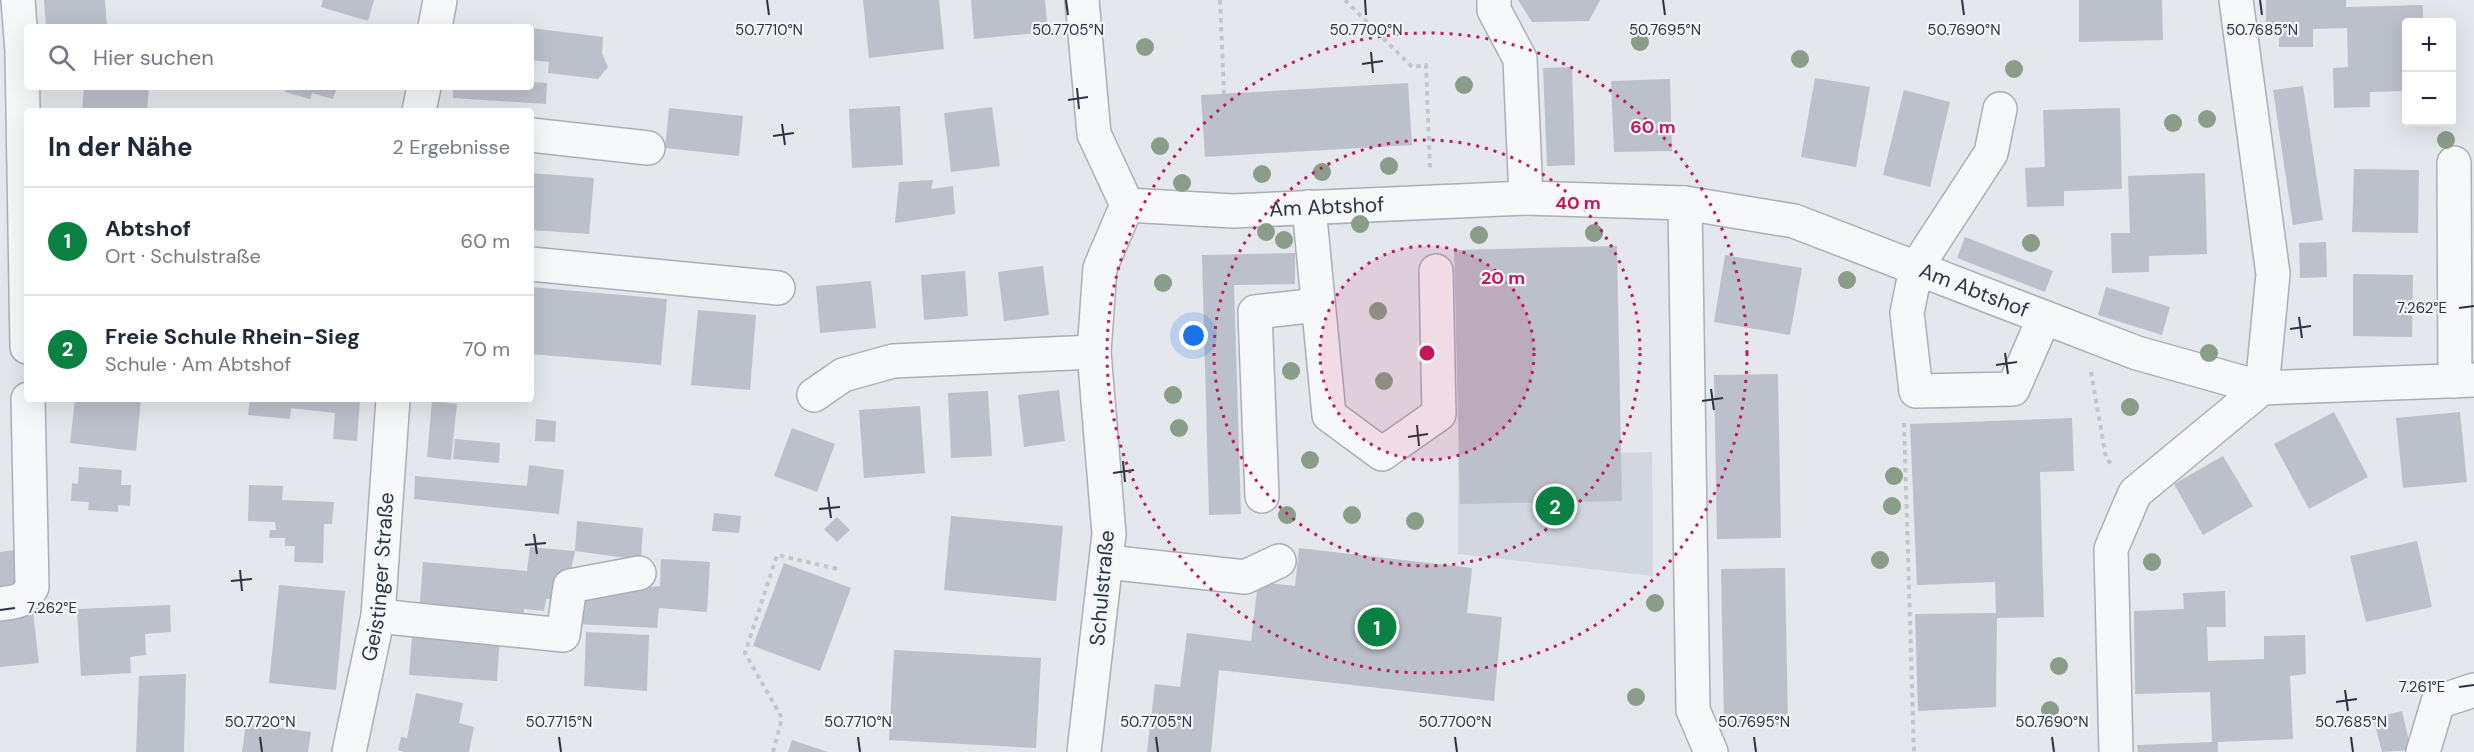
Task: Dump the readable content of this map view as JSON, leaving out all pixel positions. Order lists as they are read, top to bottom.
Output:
{
  "streets": {
    "street": ["Am Abtshof", "Geistinger Straße", "Schulstraße"]
  },
  "crossings": [
    ["Am Abtshof", "Schulstraße"]
  ],
  "page": {
    "map_buttons": ["+", "−"],
    "search": "Hier suchen",
    "heading": ["In der Nähe", "2 Ergebnisse"],
    "list": [
      {
        "mark": "1",
        "name": "Abtshof",
        "note": "Ort · Schulstraße",
        "value": "60 m"
      },
      {
        "mark": "2",
        "name": "Freie Schule Rhein-Sieg",
        "note": "Schule · Am Abtshof",
        "value": "70 m"
      }
    ],
    "pins": ["2", "1"]
  },
  "coordinates": [
    "50.7710°N",
    "50.7705°N",
    "50.7700°N",
    "50.7695°N",
    "50.7690°N",
    "50.7685°N",
    "7.262°E",
    "7.261°E",
    "50.7720°N",
    "50.7715°N"
  ],
  "rings": ["60 m", "40 m", "20 m"]
}
